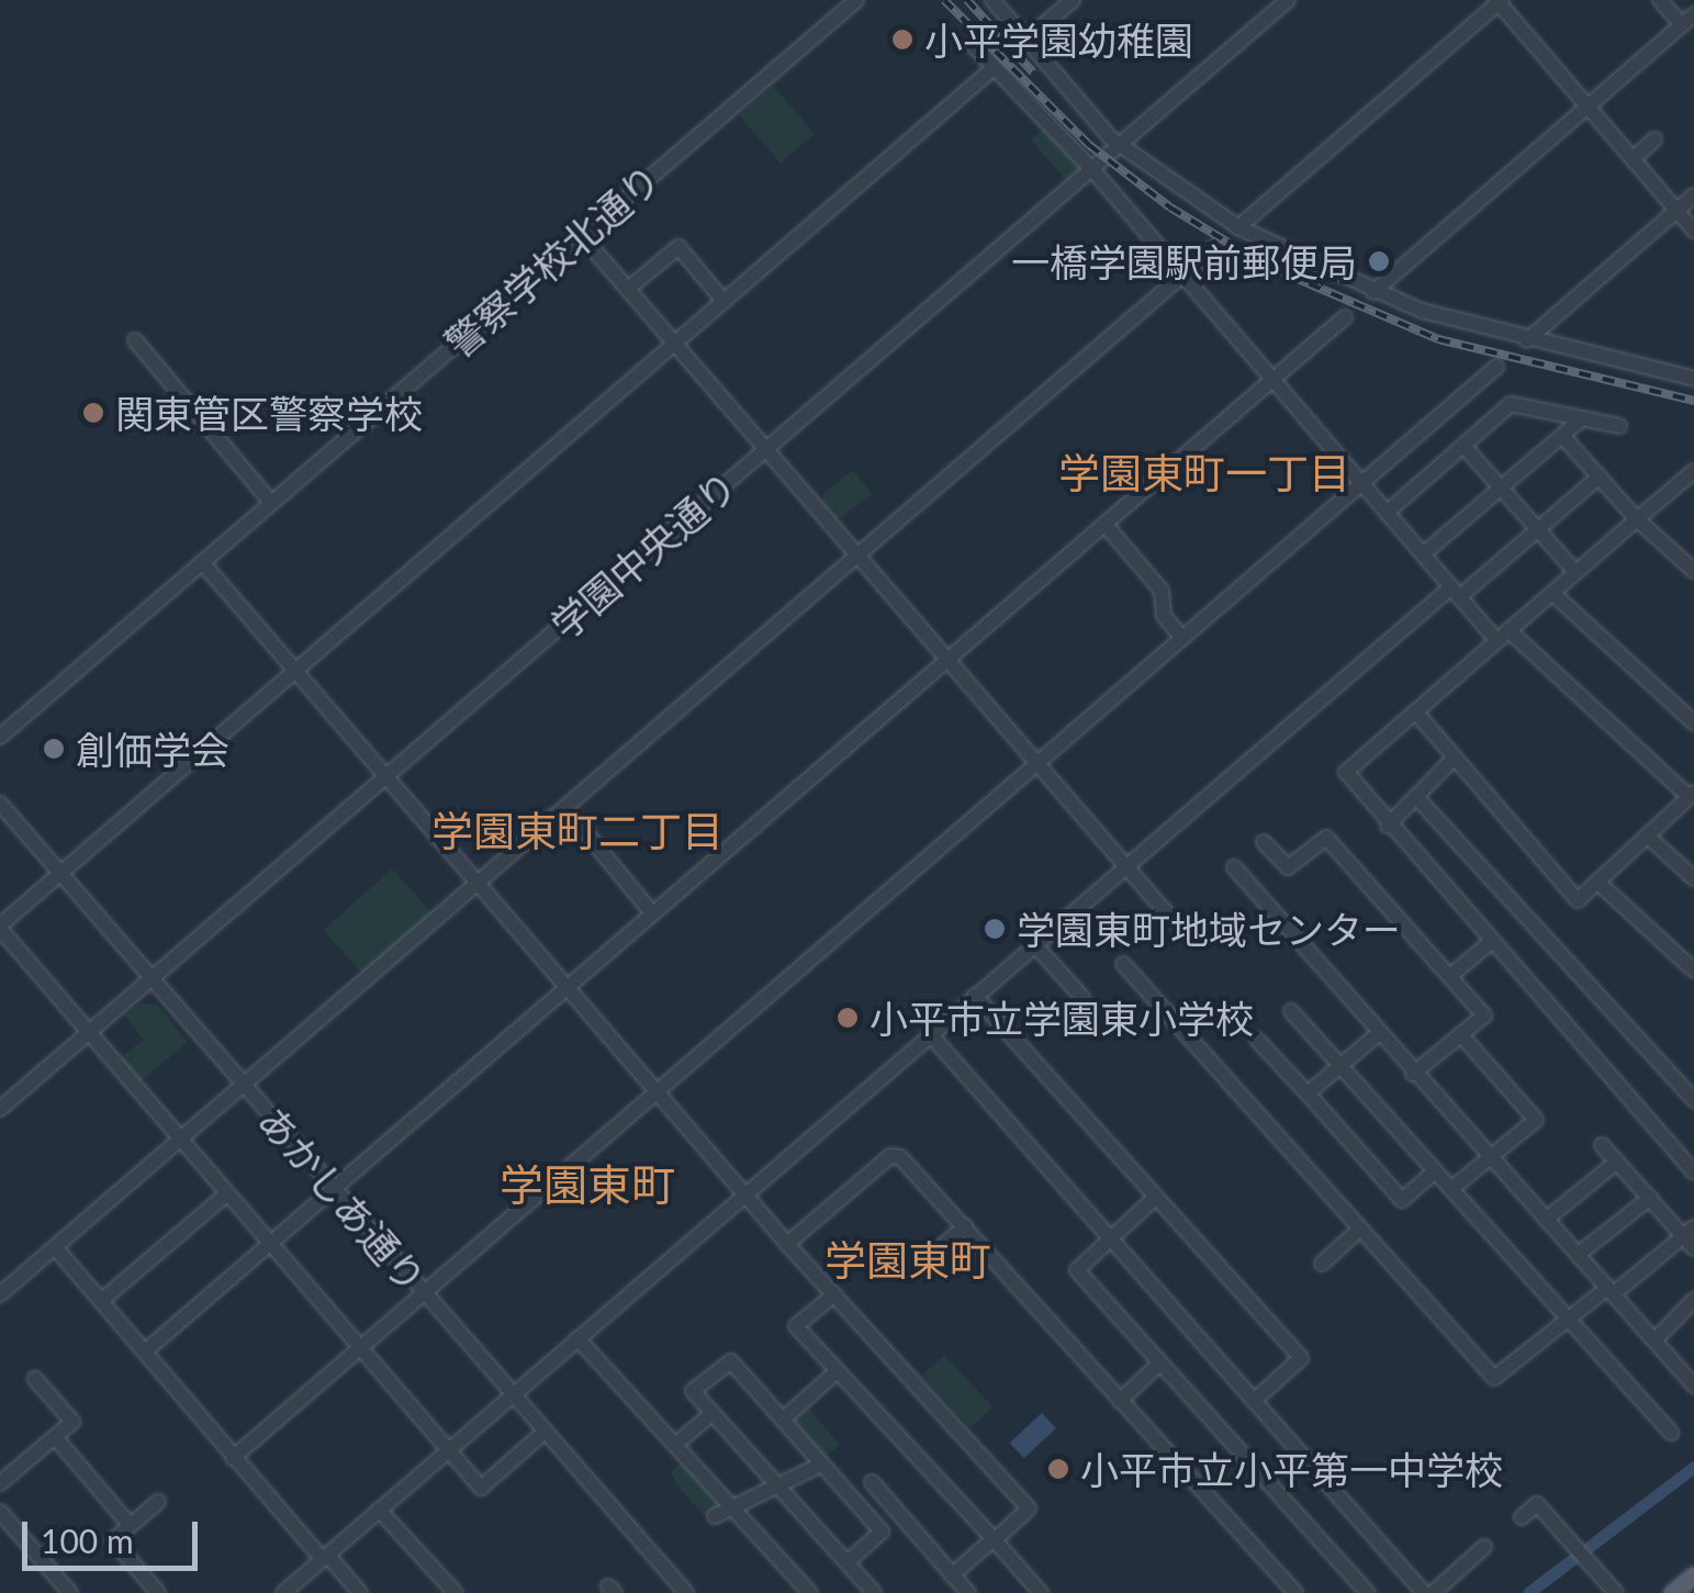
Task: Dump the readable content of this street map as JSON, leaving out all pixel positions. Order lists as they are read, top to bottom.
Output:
{
  "streets": {
    "street": ["警察学校北通り", "学園中央通り", "あかしあ通り"]
  },
  "crossings": [
    ["学園中央通り", "あかしあ通り"]
  ],
  "districts": [
    "学園東町一丁目",
    "学園東町二丁目",
    "学園東町",
    "学園東町"
  ],
  "places": [
    "小平学園幼稚園",
    "一橋学園駅前郵便局",
    "関東管区警察学校",
    "創価学会",
    "学園東町地域センター",
    "小平市立学園東小学校",
    "小平市立小平第一中学校"
  ],
  "scale_bar": "100 m"
}
